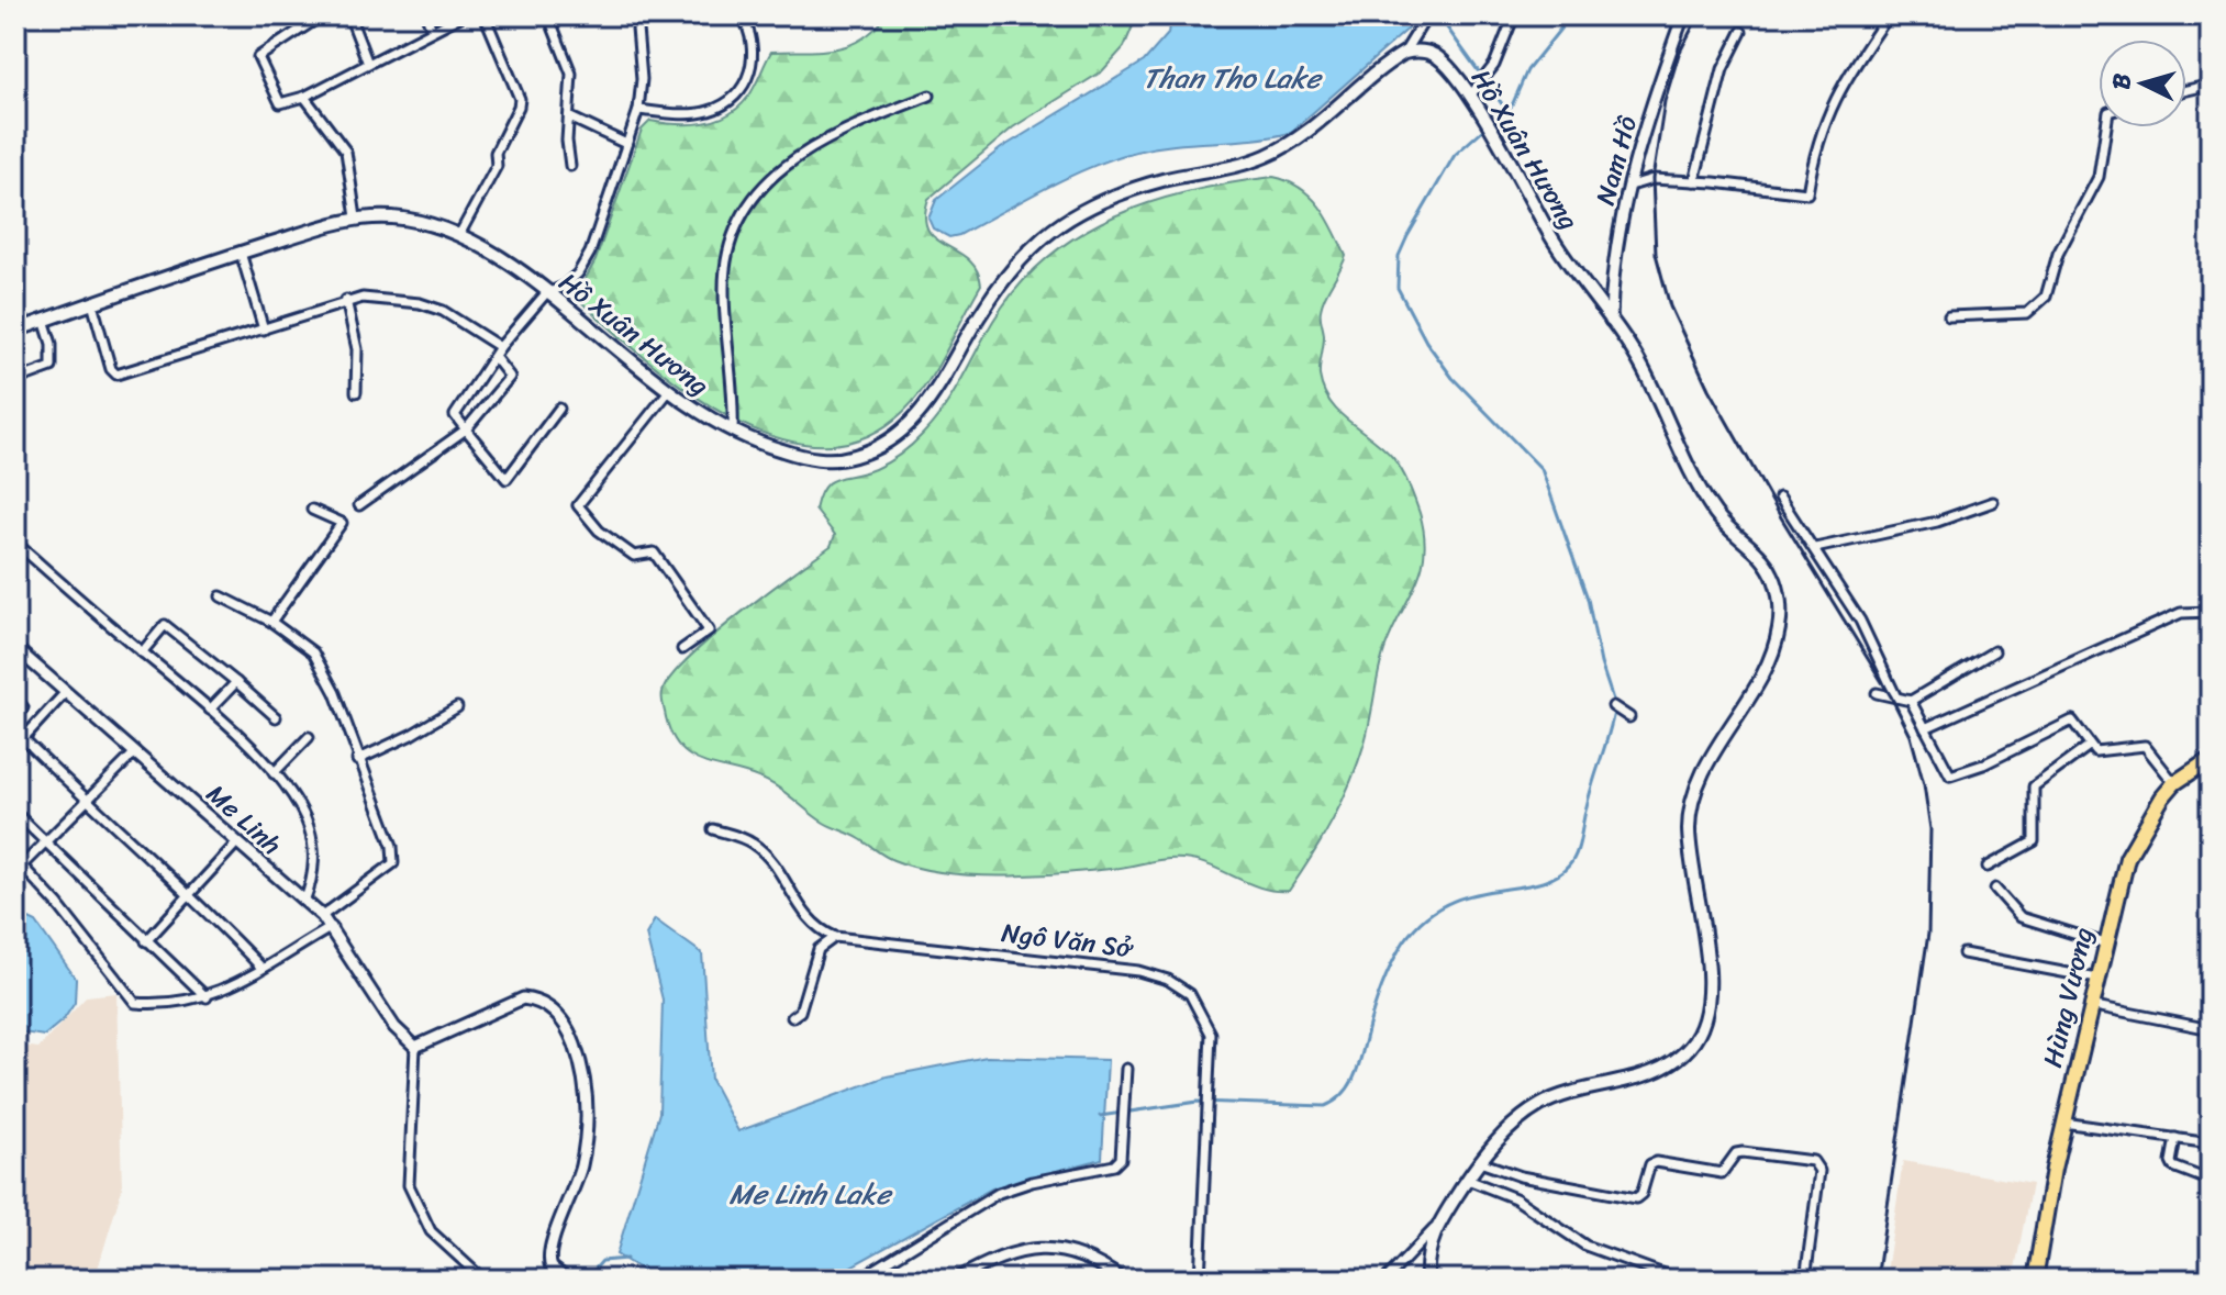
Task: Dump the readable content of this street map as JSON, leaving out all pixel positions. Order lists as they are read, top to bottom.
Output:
{
  "streets": {
    "highway": ["Hùng Vương"],
    "main road": ["Hồ Xuân Hương"],
    "street": ["Nam Hồ", "Me Linh", "Ngô Văn Sở"]
  },
  "crossings": [
    ["Hồ Xuân Hương", "Nam Hồ"]
  ],
  "water": ["Than Tho Lake", "Me Linh Lake"],
  "north": "left"
}
